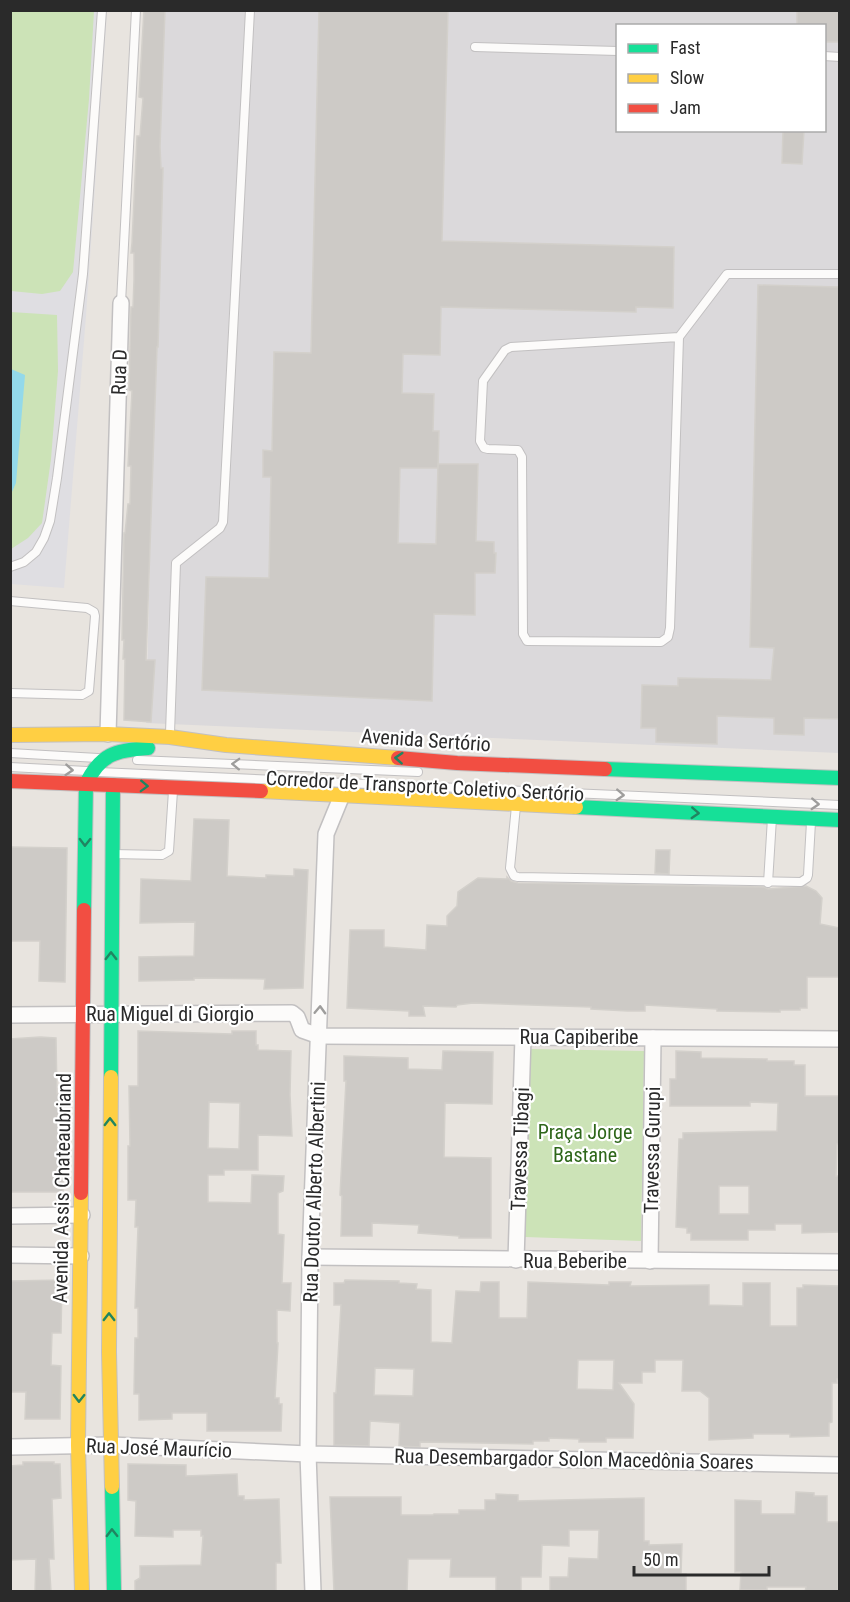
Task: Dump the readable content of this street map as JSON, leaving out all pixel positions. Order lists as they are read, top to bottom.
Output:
{
  "streets": {
    "main road": ["Avenida Sertório", "Avenida Assis Chateaubriand"],
    "street": [
      "Rua D",
      "Rua Miguel di Giorgio",
      "Rua Capiberibe",
      "Travessa Tibagi",
      "Travessa Gurupi",
      "Rua Doutor Alberto Albertini",
      "Rua Beberibe",
      "Rua José Maurício",
      "Rua Desembargador Solon Macedônia Soares"
    ],
    "lane": ["Corredor de Transporte Coletivo Sertório"]
  },
  "crossings": [
    ["Rua D", "Avenida Sertório"],
    ["Corredor de Transporte Coletivo Sertório", "Avenida Assis Chateaubriand"],
    ["Rua Miguel di Giorgio", "Rua Capiberibe"],
    ["Rua Miguel di Giorgio", "Avenida Assis Chateaubriand"],
    ["Rua Miguel di Giorgio", "Rua Doutor Alberto Albertini"],
    ["Rua Capiberibe", "Travessa Tibagi"],
    ["Rua Capiberibe", "Travessa Gurupi"],
    ["Rua Capiberibe", "Rua Doutor Alberto Albertini"],
    ["Travessa Tibagi", "Rua Beberibe"],
    ["Travessa Gurupi", "Rua Beberibe"],
    ["Avenida Assis Chateaubriand", "Rua José Maurício"],
    ["Rua Doutor Alberto Albertini", "Rua Beberibe"],
    ["Rua Doutor Alberto Albertini", "Rua José Maurício"],
    ["Rua Doutor Alberto Albertini", "Rua Desembargador Solon Macedônia Soares"],
    ["Rua José Maurício", "Rua Desembargador Solon Macedônia Soares"]
  ],
  "parks": ["Praça Jorge Bastane"],
  "legend": ["Fast", "Slow", "Jam"],
  "scale_bar": "50 m"
}
